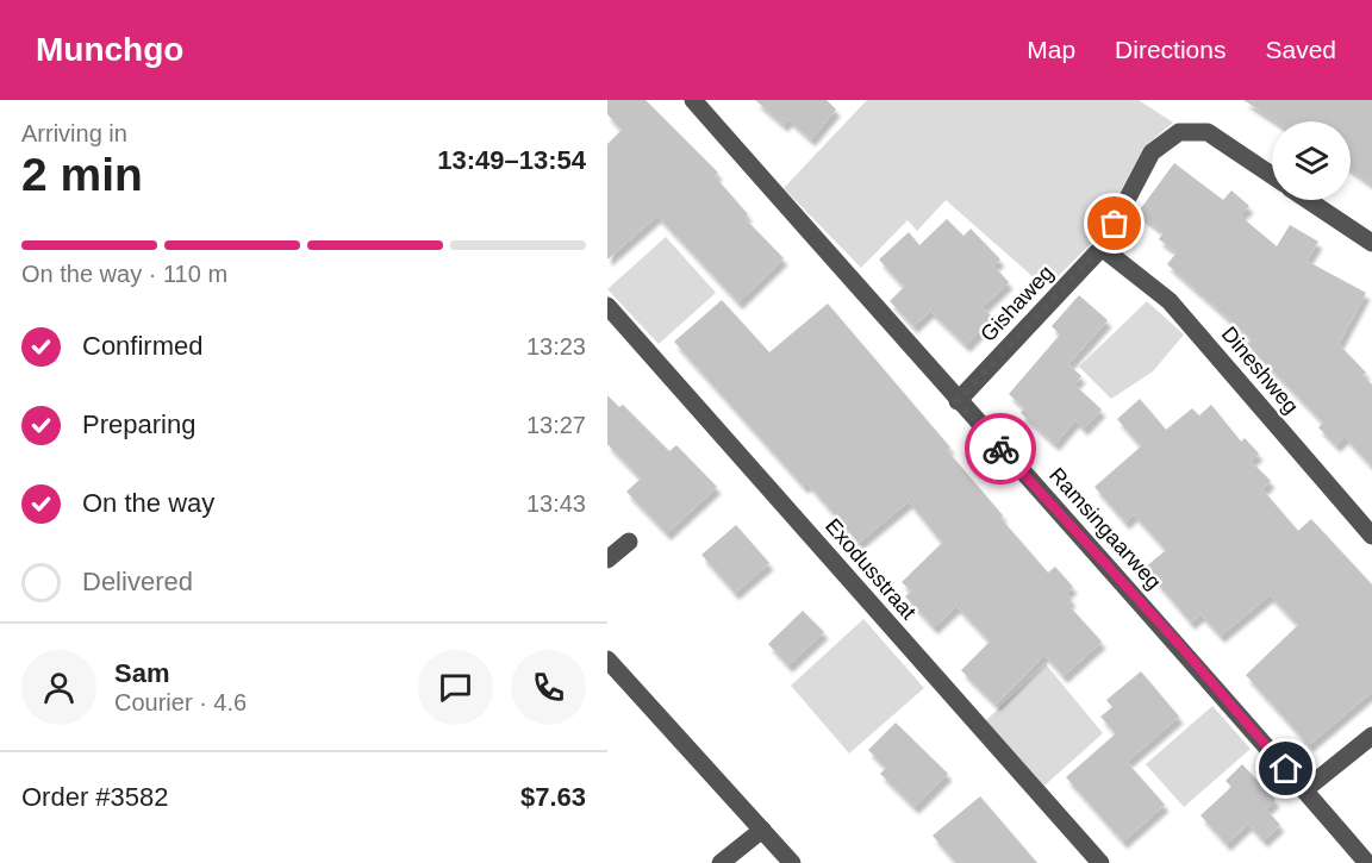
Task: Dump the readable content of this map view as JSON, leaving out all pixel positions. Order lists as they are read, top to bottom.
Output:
{
  "streets": {
    "street": [
      "Gishaweg",
      "Dineshweg",
      "Ramsingaarweg",
      "Exodusstraat"
    ]
  },
  "crossings": [
    ["Gishaweg", "Dineshweg"],
    ["Gishaweg", "Ramsingaarweg"]
  ],
  "page": {
    "header": "Munchgo",
    "nav": ["Map", "Directions", "Saved"],
    "heading": ["2 min", "Arriving in", "13:49–13:54"],
    "panel": [
      "Sam",
      "Courier · 4.6",
      "Order #3582",
      "$7.63"
    ],
    "bar": "On the way · 110 m",
    "list": [
      ["Confirmed", "13:23"],
      ["Preparing", "13:27"],
      ["On the way", "13:43"],
      "Delivered"
    ]
  }
}
